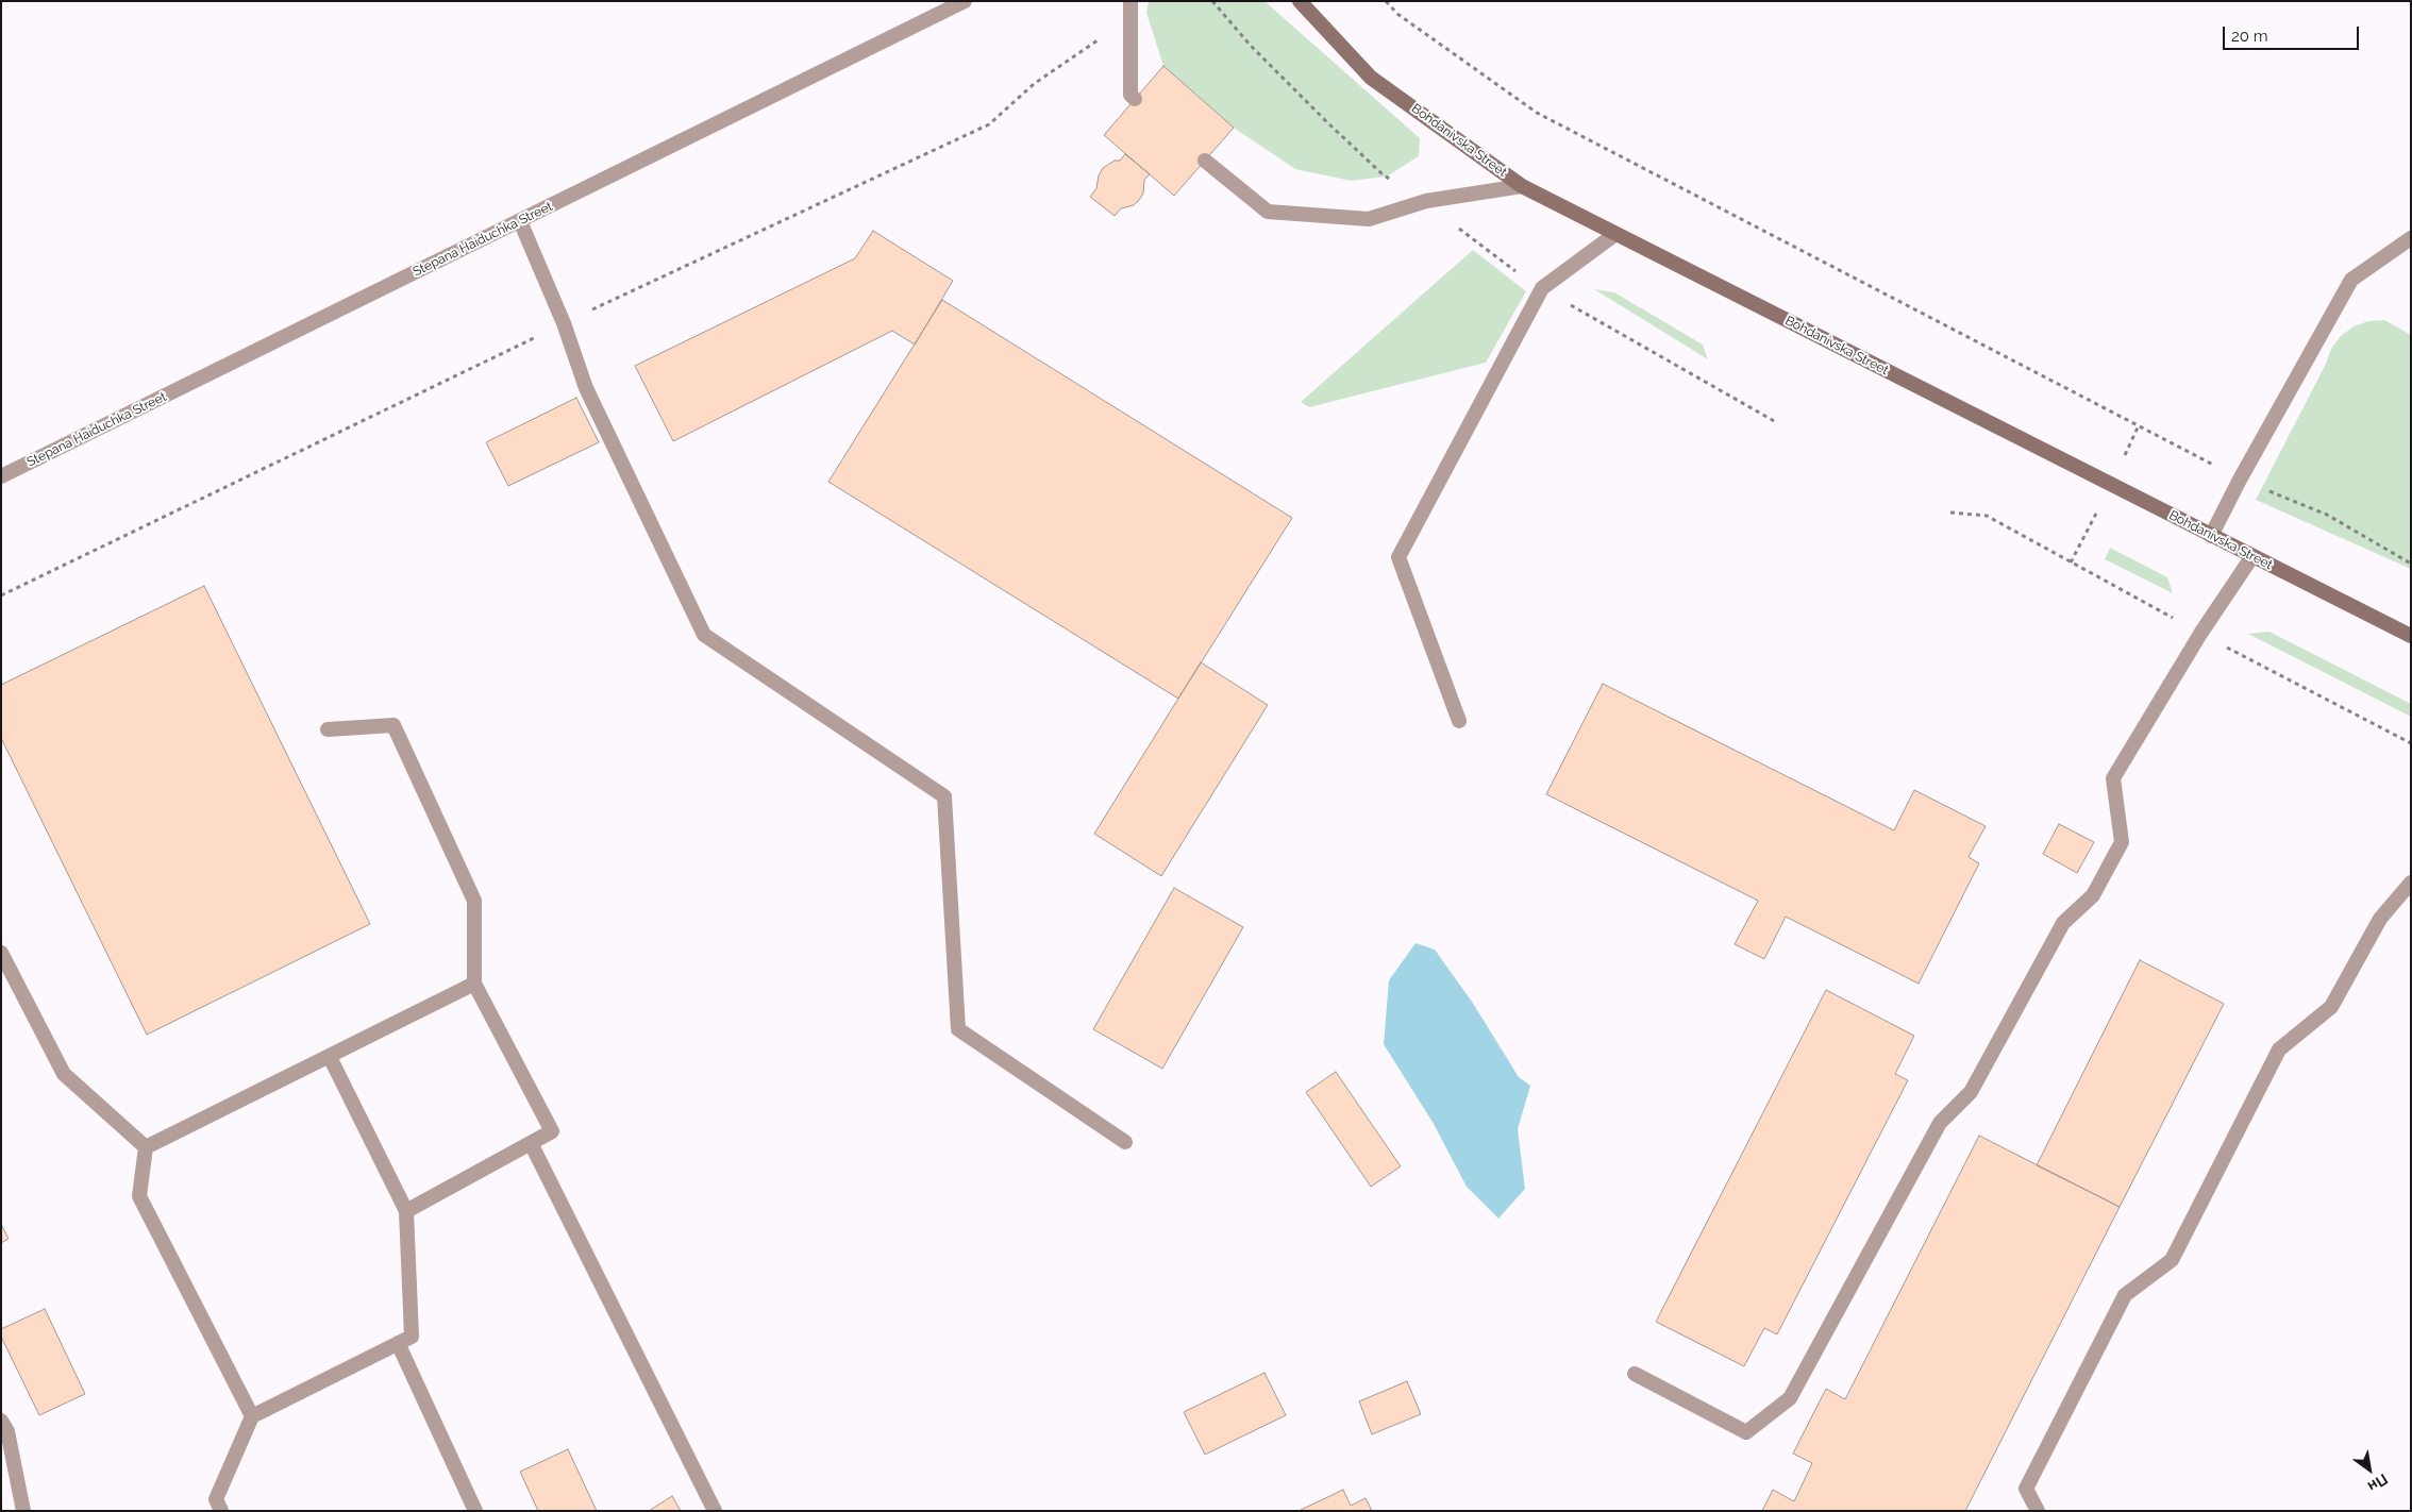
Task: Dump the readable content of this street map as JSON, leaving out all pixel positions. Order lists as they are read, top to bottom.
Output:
{
  "streets": {
    "main road": ["Bohdanivska Street"],
    "street": ["Stepana Haiduchka Street"]
  },
  "scale_bar": "20 m",
  "north": "bottom right"
}
